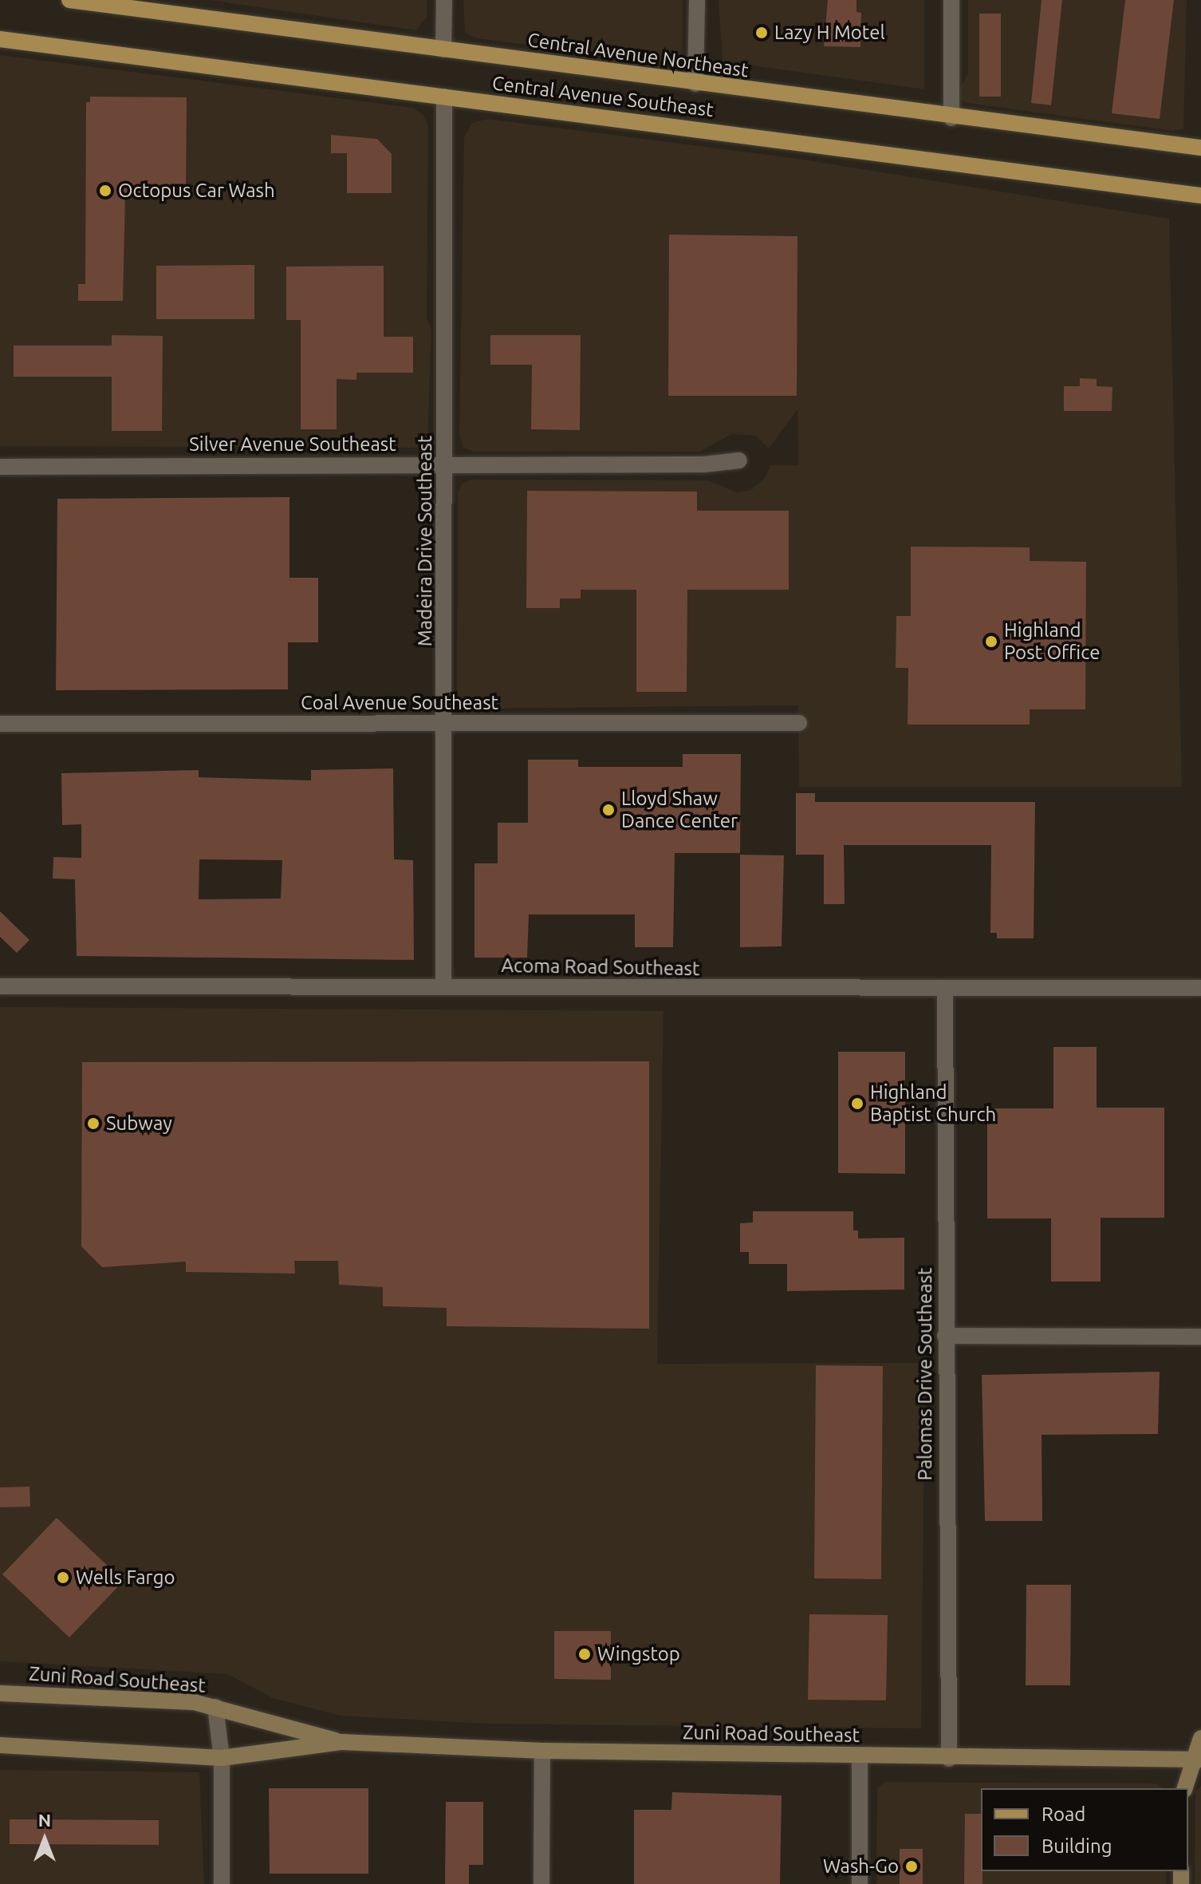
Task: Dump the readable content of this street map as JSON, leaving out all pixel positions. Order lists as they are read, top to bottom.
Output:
{
  "streets": {
    "main road": ["Central Avenue Northeast", "Central Avenue Southeast"],
    "street": [
      "Silver Avenue Southeast",
      "Madeira Drive Southeast",
      "Coal Avenue Southeast",
      "Acoma Road Southeast",
      "Palomas Drive Southeast",
      "Zuni Road Southeast"
    ]
  },
  "crossings": [
    ["Central Avenue Southeast", "Madeira Drive Southeast"],
    ["Silver Avenue Southeast", "Madeira Drive Southeast"],
    ["Madeira Drive Southeast", "Coal Avenue Southeast"],
    ["Madeira Drive Southeast", "Acoma Road Southeast"],
    ["Acoma Road Southeast", "Palomas Drive Southeast"],
    ["Palomas Drive Southeast", "Zuni Road Southeast"]
  ],
  "places": [
    "Lazy H Motel",
    "Octopus Car Wash",
    "Highland Post Office",
    "Lloyd Shaw Dance Center",
    "Highland Baptist Church",
    "Subway",
    "Wells Fargo",
    "Wingstop",
    "Wash-Go"
  ],
  "legend": ["Road", "Building"],
  "north": "top"
}
